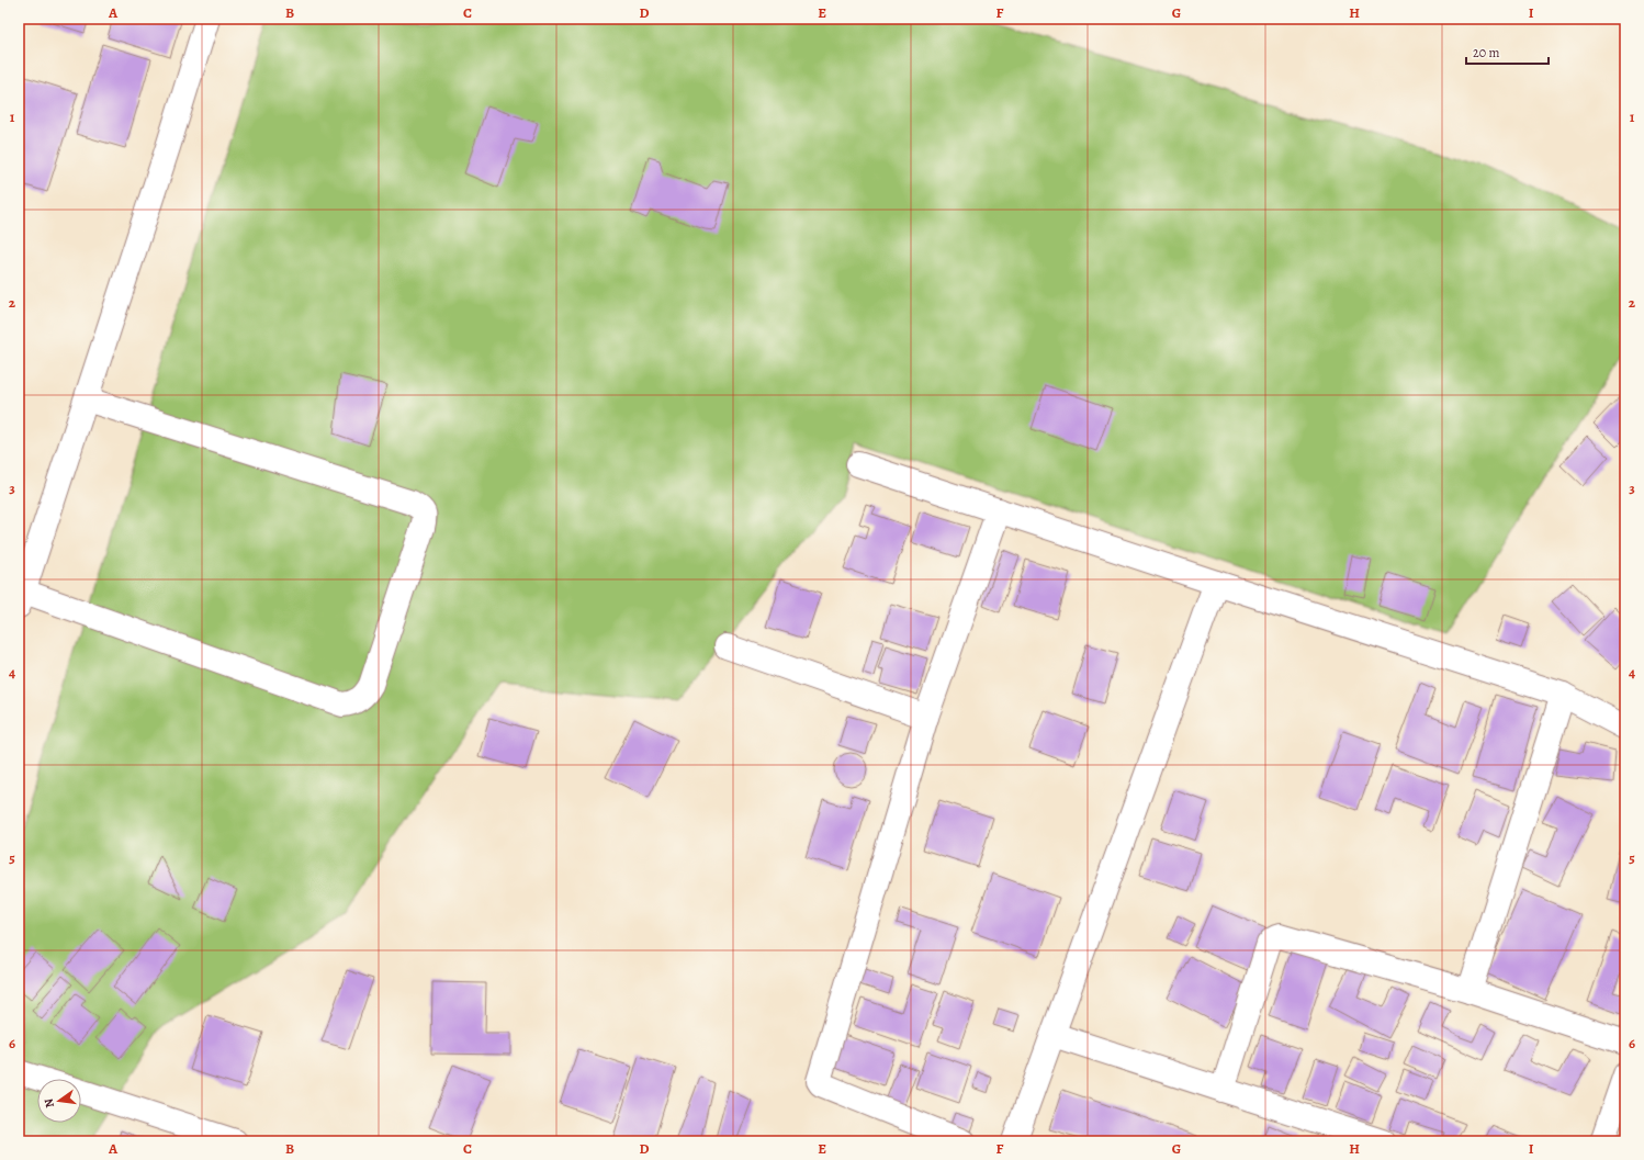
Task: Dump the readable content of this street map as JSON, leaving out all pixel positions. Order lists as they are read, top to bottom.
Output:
{
  "scale_bar": "20 m",
  "north": "left",
  "grid": {
    "columns": [
      "A",
      "B",
      "C",
      "D",
      "E",
      "F",
      "G",
      "H",
      "I"
    ],
    "rows": [
      "1",
      "2",
      "3",
      "4",
      "5",
      "6"
    ]
  }
}
